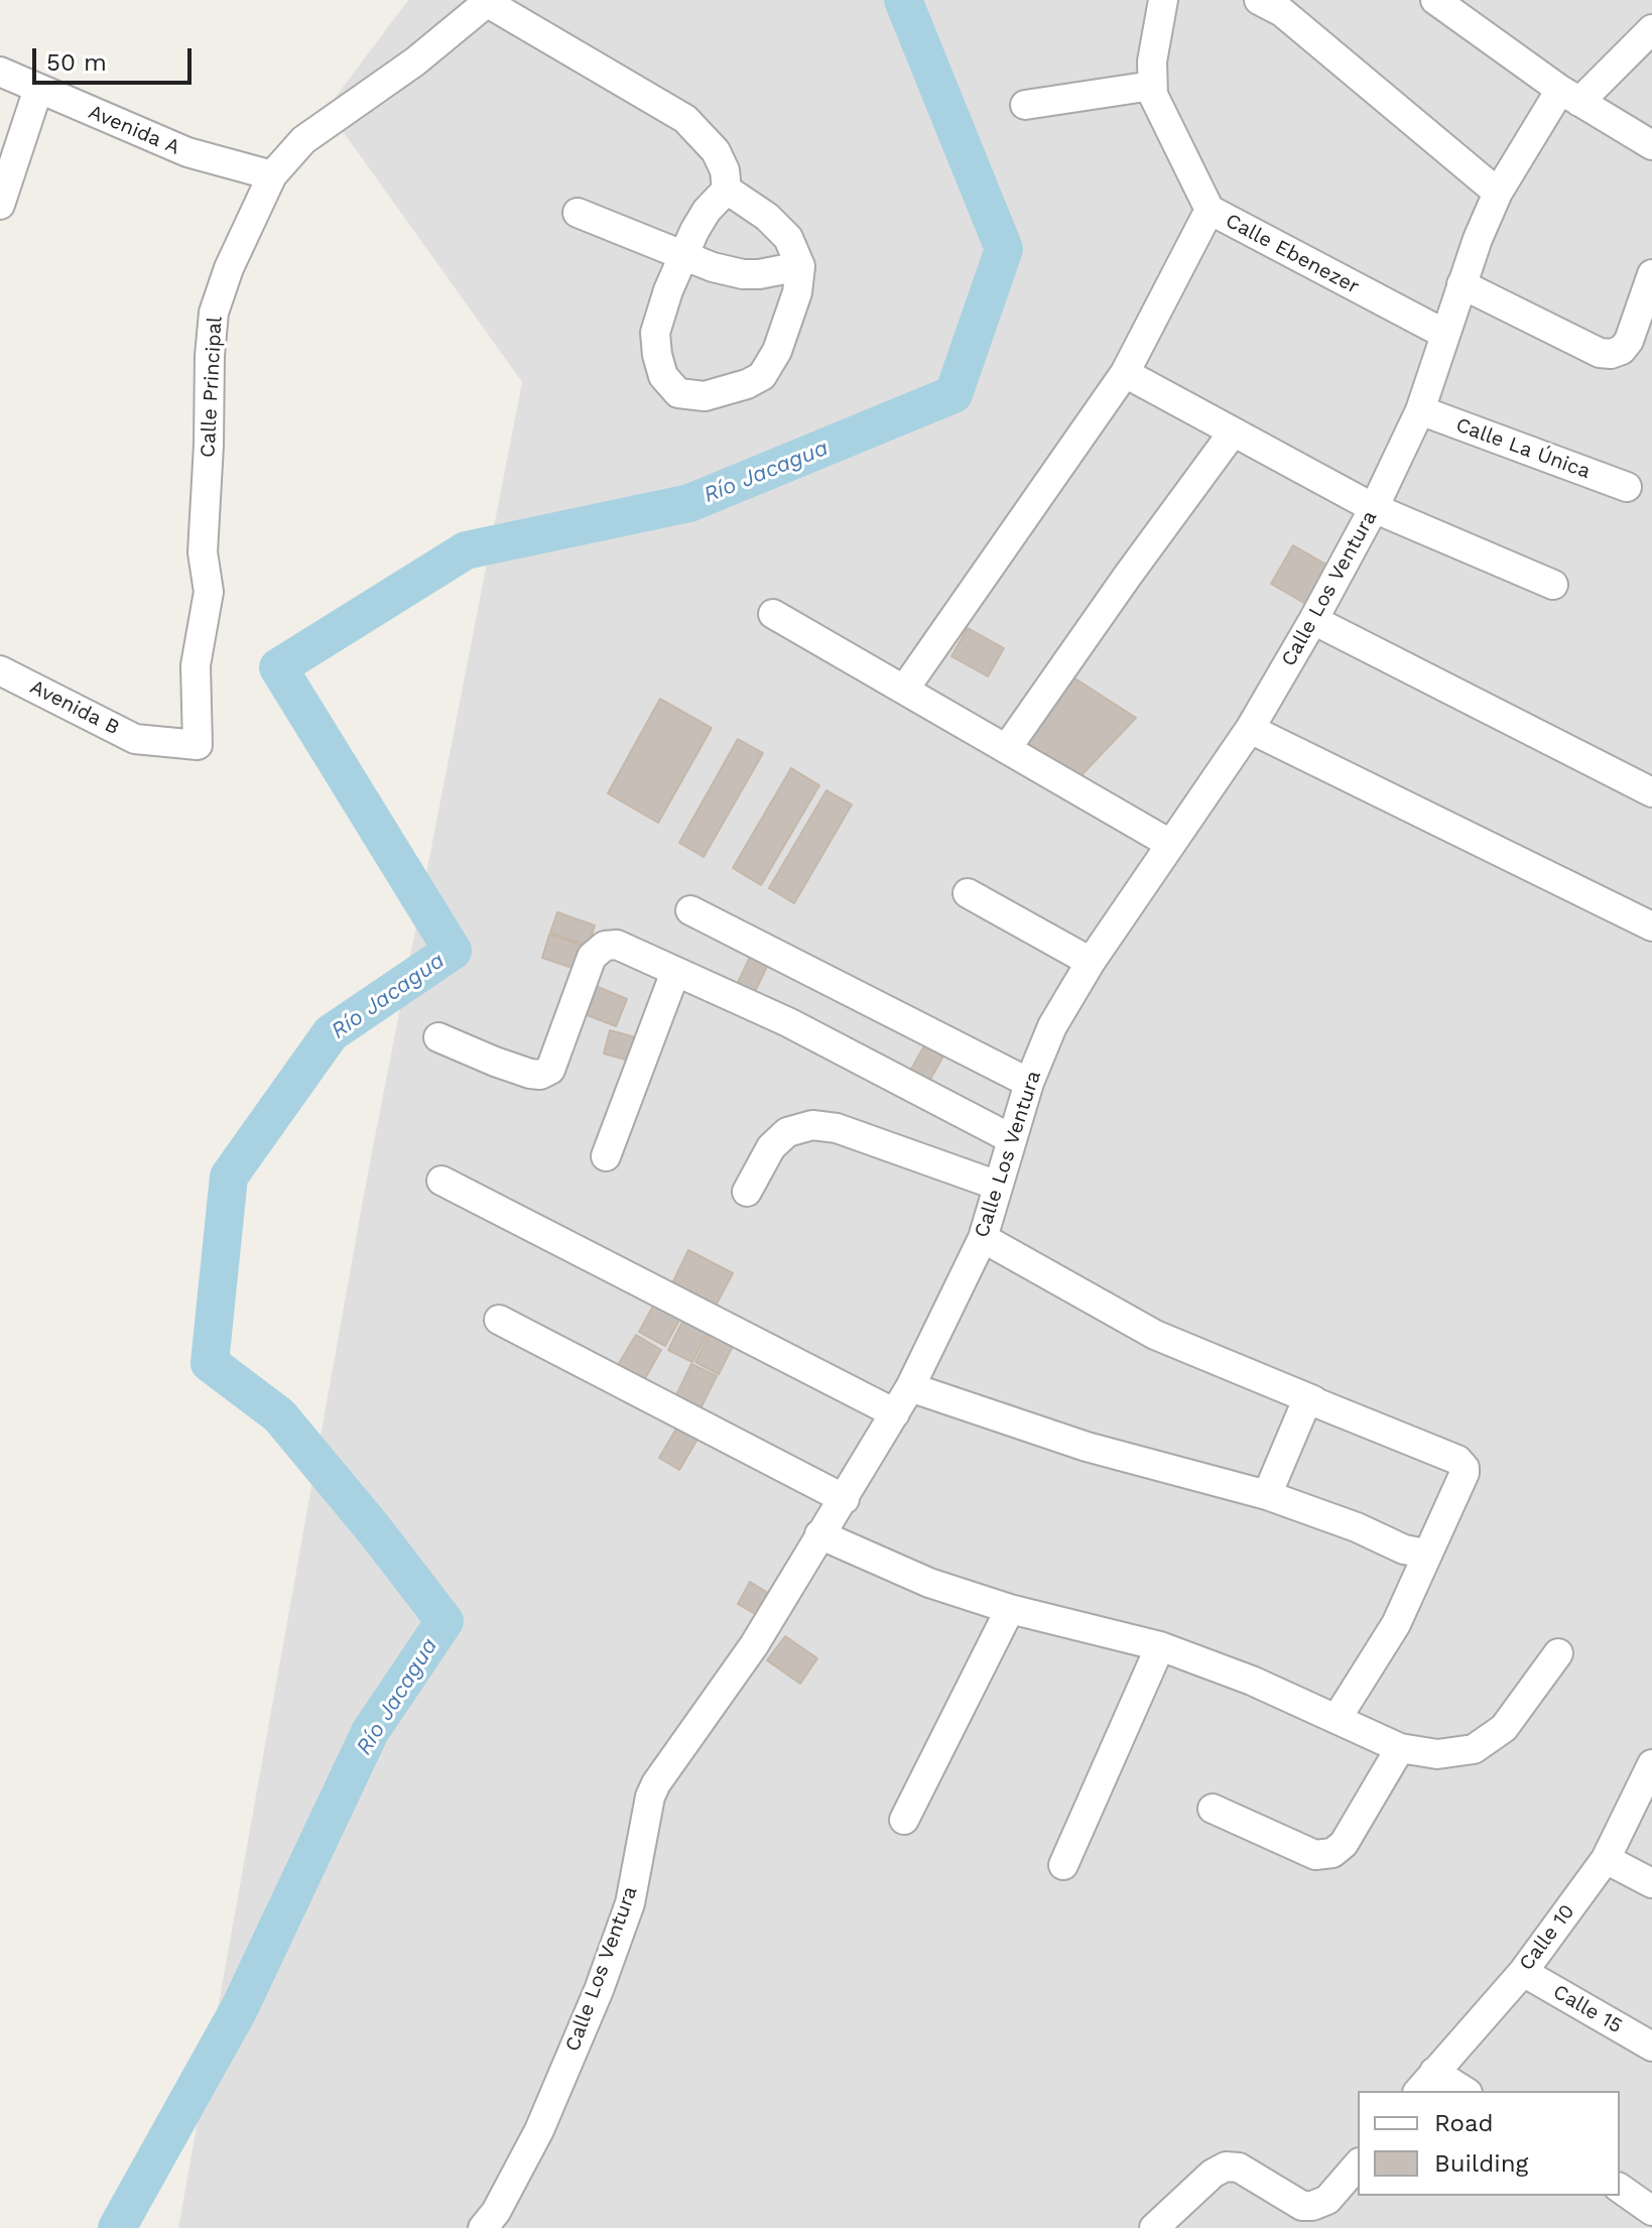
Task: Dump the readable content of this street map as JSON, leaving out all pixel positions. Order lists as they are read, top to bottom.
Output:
{
  "streets": {
    "street": [
      "Avenida A",
      "Calle Ebenezer",
      "Calle Principal",
      "Calle La Única",
      "Calle Los Ventura",
      "Avenida B",
      "Calle 10",
      "Calle 15"
    ]
  },
  "crossings": [
    ["Avenida A", "Calle Principal"],
    ["Calle Ebenezer", "Calle Los Ventura"],
    ["Calle Principal", "Avenida B"],
    ["Calle La Única", "Calle Los Ventura"],
    ["Calle 10", "Calle 15"]
  ],
  "water": ["Río Jacagua"],
  "legend": ["Road", "Building"],
  "scale_bar": "50 m"
}
